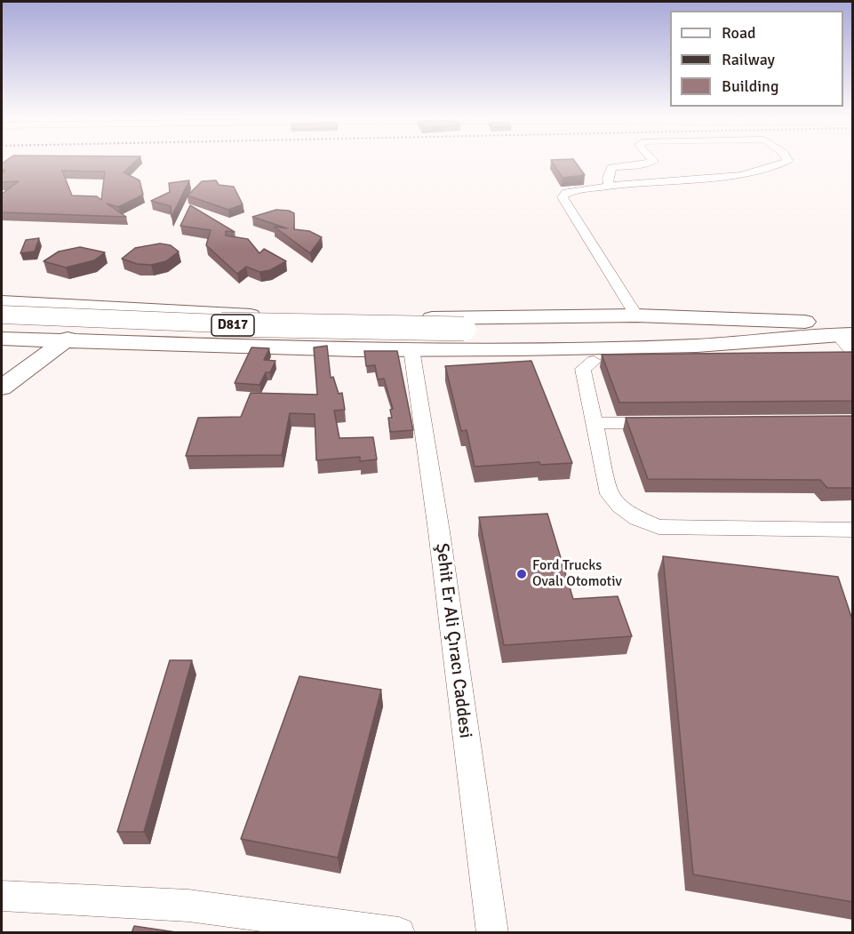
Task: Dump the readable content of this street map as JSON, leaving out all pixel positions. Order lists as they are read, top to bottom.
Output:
{
  "streets": {
    "highway": ["D817"],
    "street": ["Şehit Er Ali Çıracı Caddesi"]
  },
  "places": ["Ford Trucks Ovalı Otomotiv"],
  "legend": ["Road", "Railway", "Building"]
}
